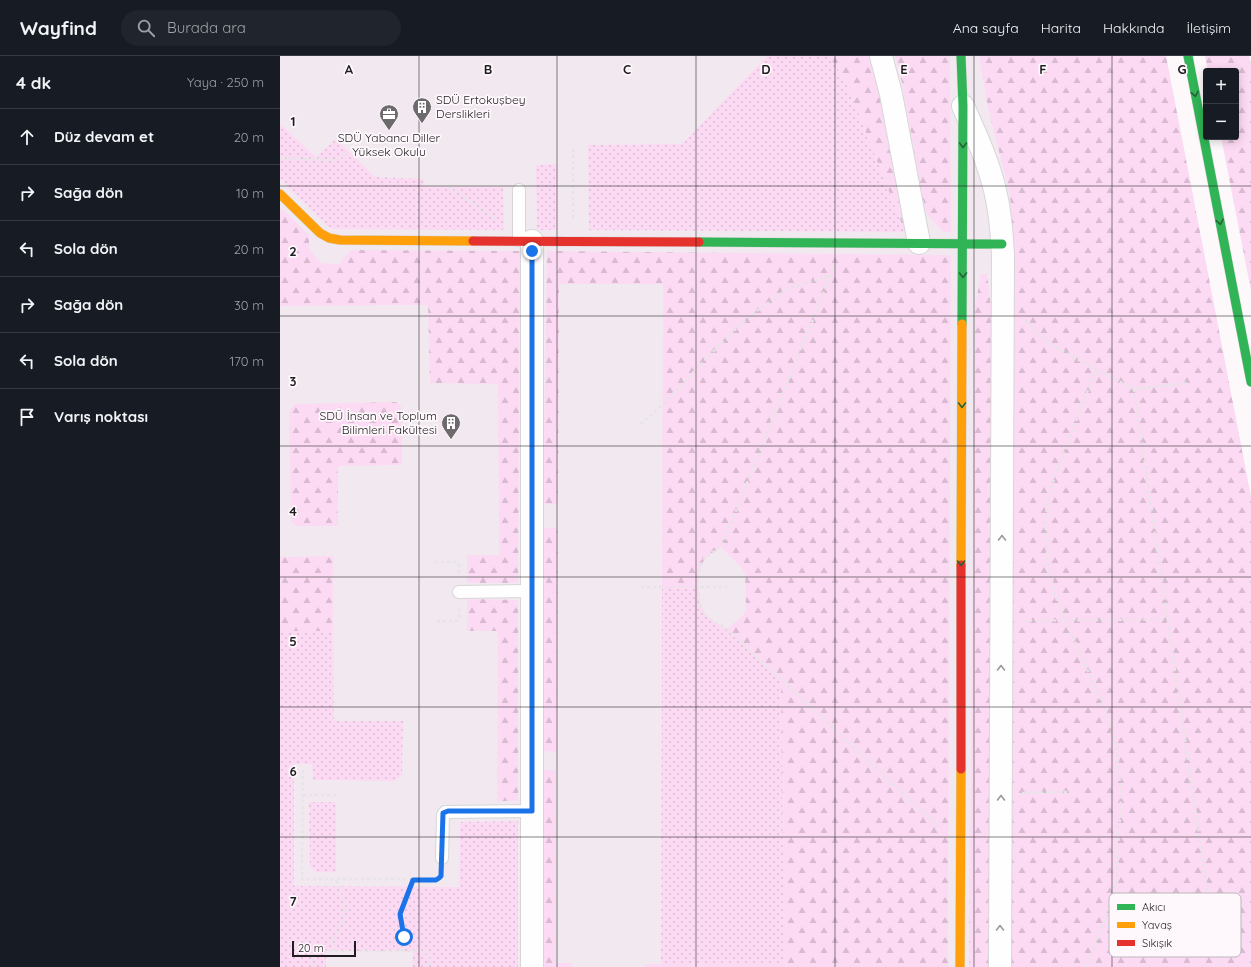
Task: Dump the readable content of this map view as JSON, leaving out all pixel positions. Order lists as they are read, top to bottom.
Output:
{
  "places": {
    "building": ["SDÜ Ertokuşbey Derslikleri", "SDÜ İnsan ve Toplum Bilimleri Fakültesi"],
    "office": ["SDÜ Yabancı Diller Yüksek Okulu"]
  },
  "legend": ["Akıcı", "Yavaş", "Sıkışık"],
  "scale_bar": "20 m",
  "page": {
    "header": "Wayfind",
    "search": "Burada ara",
    "nav": [
      "Ana sayfa",
      "Harita",
      "Hakkında",
      "İletişim"
    ],
    "heading": ["4 dk", "Yaya · 250 m"],
    "map_buttons": ["+", "−"],
    "list": [
      ["Düz devam et", "20 m"],
      ["Sağa dön", "10 m"],
      ["Sola dön", "20 m"],
      ["Sağa dön", "30 m"],
      ["Sola dön", "170 m"],
      "Varış noktası"
    ],
    "scale": "20 m"
  },
  "grid": {
    "columns": [
      "A",
      "B",
      "C",
      "D",
      "E",
      "F",
      "G"
    ],
    "rows": [
      "1",
      "2",
      "3",
      "4",
      "5",
      "6",
      "7"
    ]
  }
}
